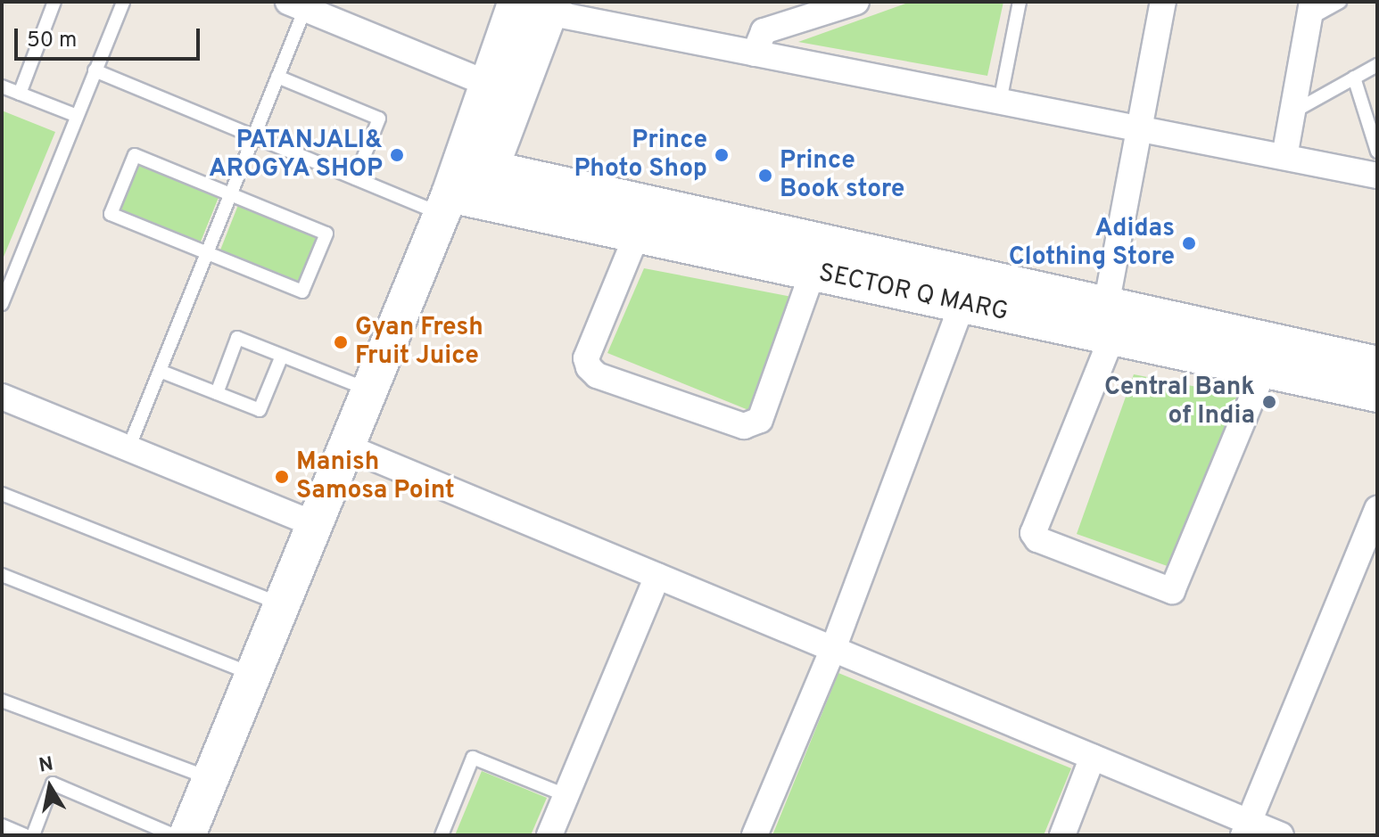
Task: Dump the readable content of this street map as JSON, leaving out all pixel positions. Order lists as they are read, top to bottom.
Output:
{
  "streets": {
    "street": ["SECTOR Q MARG"]
  },
  "places": [
    "PATANJALI& AROGYA SHOP",
    "Prince Photo Shop",
    "Prince Book store",
    "Adidas Clothing Store",
    "Gyan Fresh Fruit Juice",
    "Central Bank of India",
    "Manish Samosa Point"
  ],
  "scale_bar": "50 m",
  "north": "top"
}
